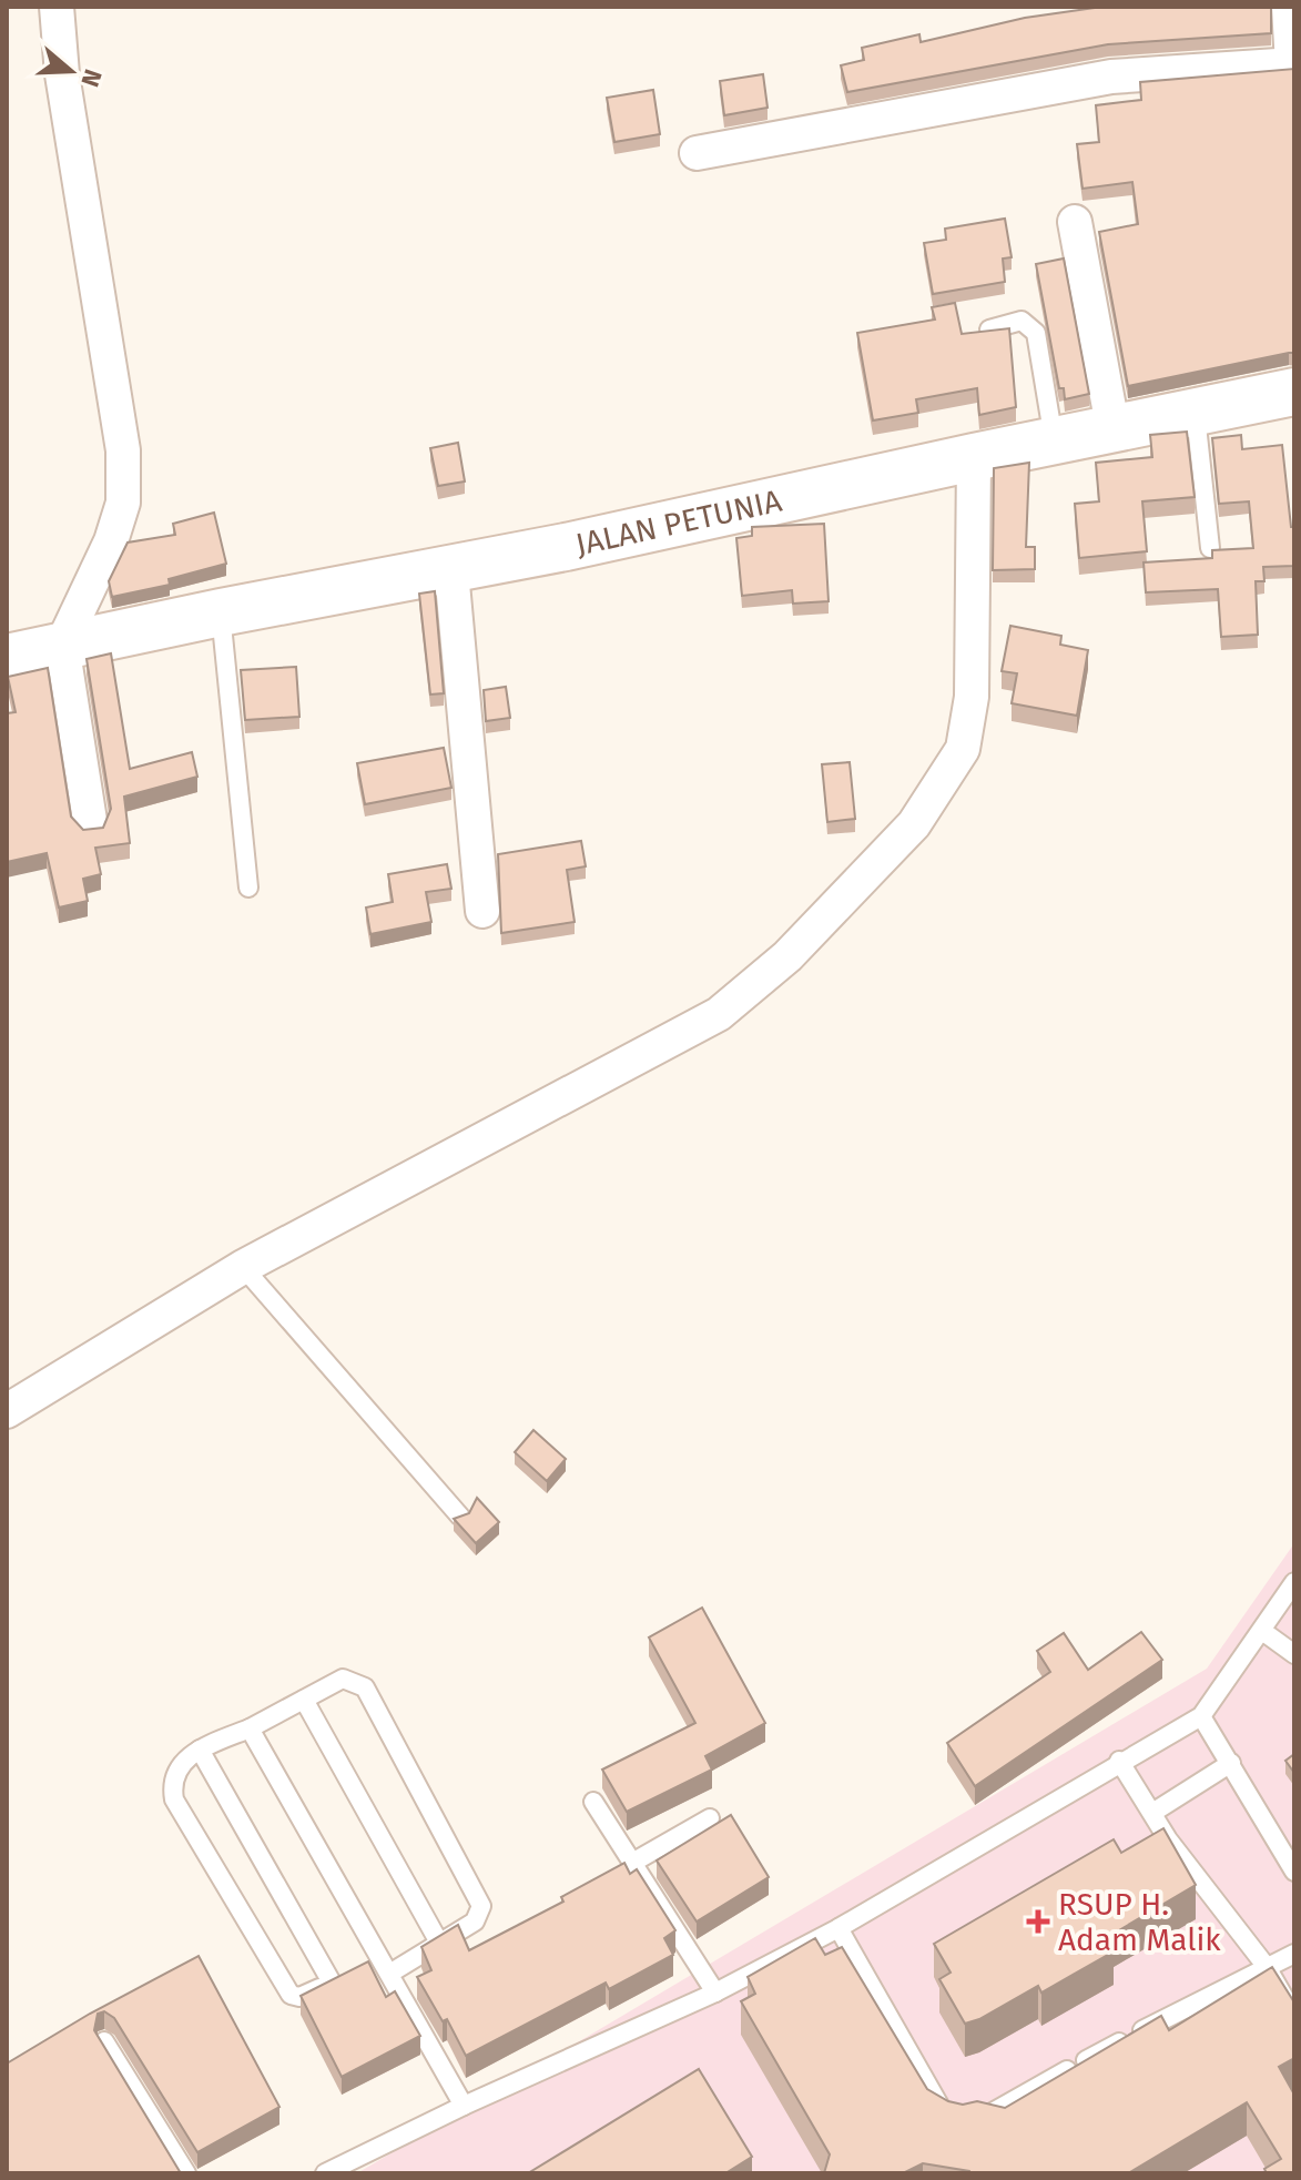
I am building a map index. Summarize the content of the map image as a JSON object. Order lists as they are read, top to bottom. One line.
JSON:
{"streets":{"street":["JALAN PETUNIA"]},"places":{"health":["RSUP H. Adam Malik"]},"north":"right"}
